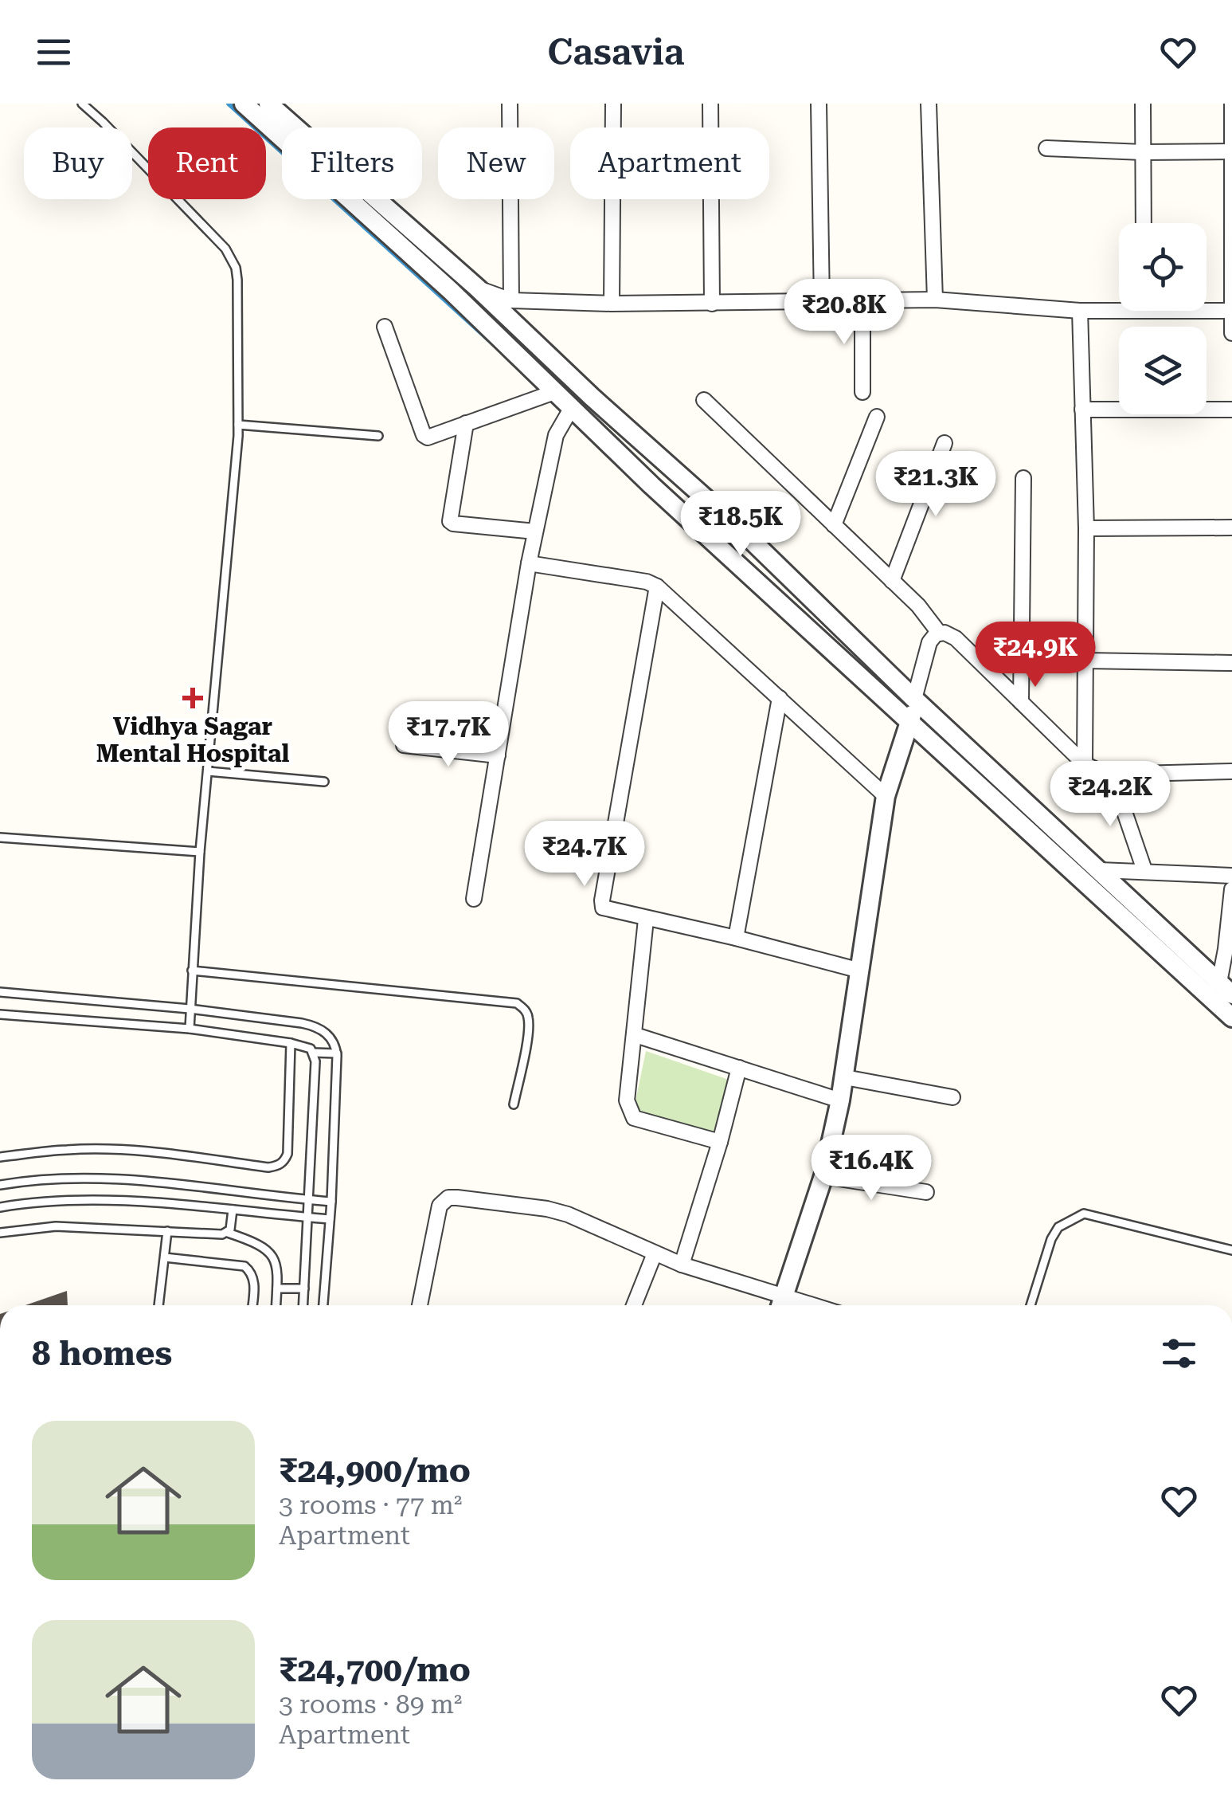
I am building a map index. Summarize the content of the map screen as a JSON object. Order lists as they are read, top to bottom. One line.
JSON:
{"places":{"health":["Vidhya Sagar Mental Hospital"]},"page":{"header":"Casavia","chip":["Buy","Rent","Filters","New","Apartment"],"price":["₹20.8K","₹21.3K","₹18.5K","₹24.9K","₹17.7K","₹24.2K","₹24.7K","₹16.4K"],"heading":"8 homes","list":[{"name":"₹24,900/mo","note":"3 rooms · 77 m² · Apartment"},{"name":"₹24,700/mo","note":"3 rooms · 89 m² · Apartment"}]}}
